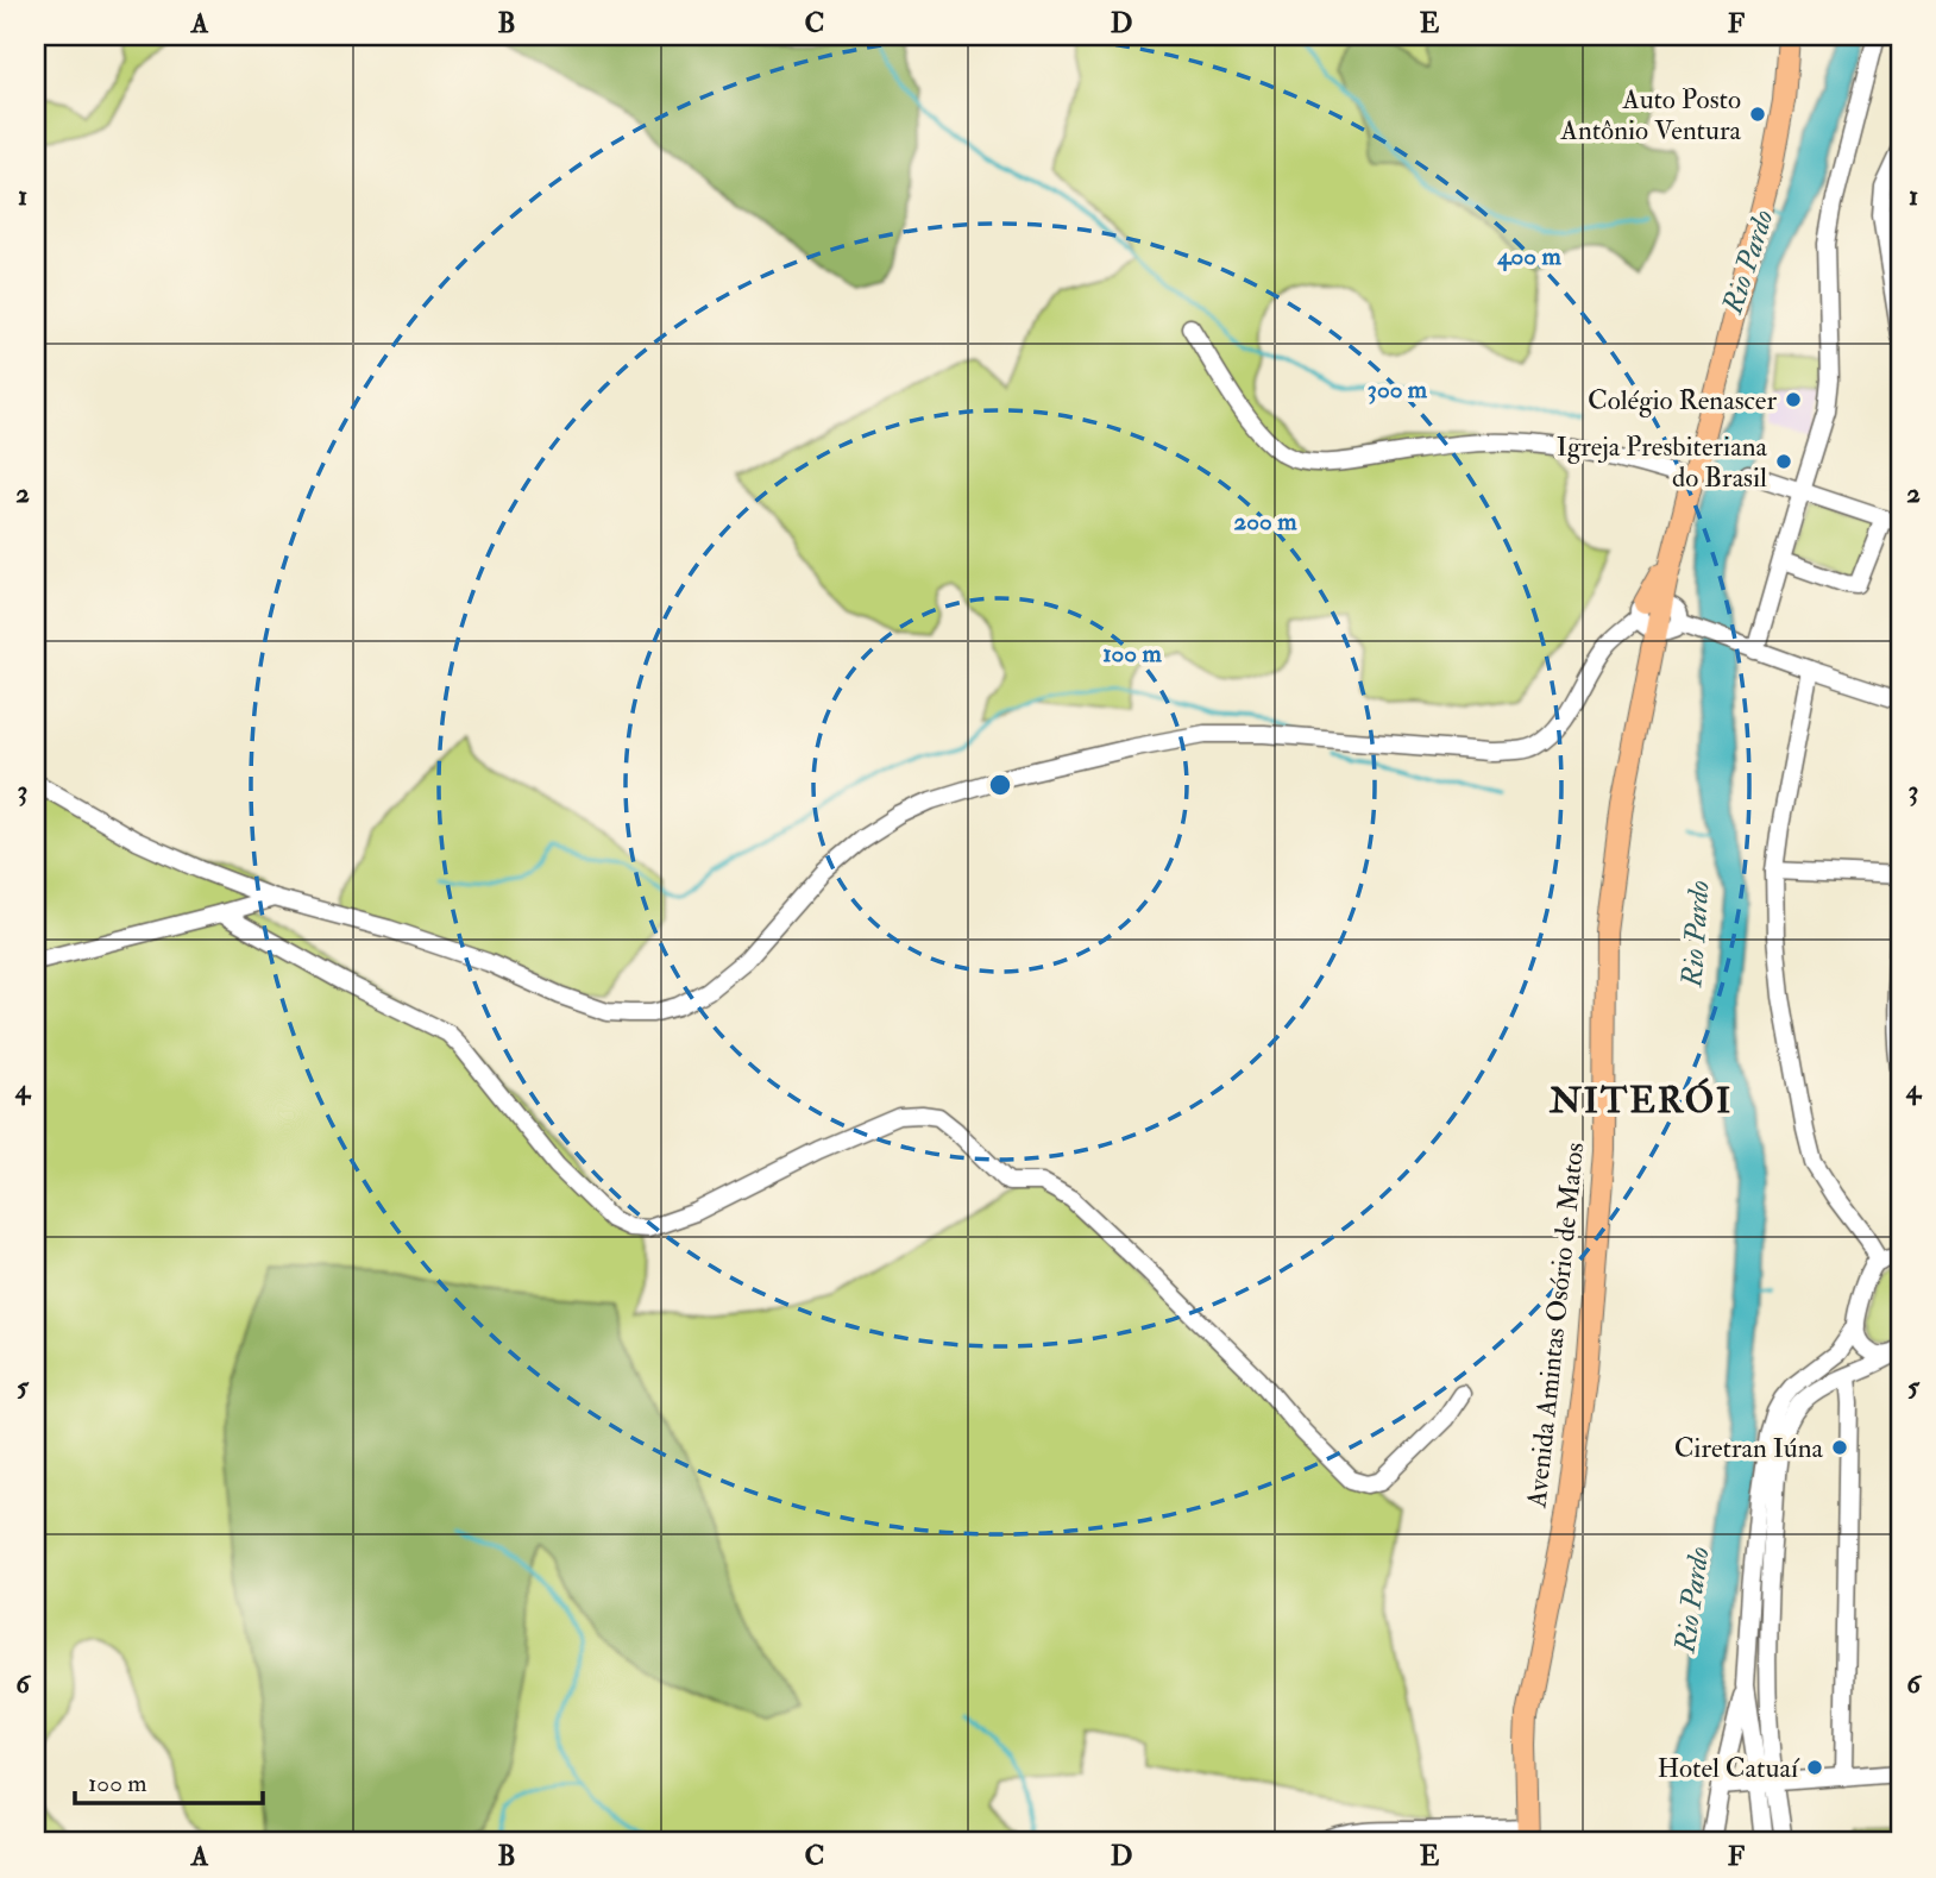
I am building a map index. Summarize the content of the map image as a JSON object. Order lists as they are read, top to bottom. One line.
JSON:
{"streets":{"main road":["Avenida Amintas Osório de Matos"]},"districts":["NITERÓI"],"water":["Rio Pardo"],"places":["Auto Posto Antônio Ventura","Colégio Renascer","Igreja Presbiteriana do Brasil","Ciretran Iúna","Hotel Catuaí"],"scale_bar":"100 m","grid":{"columns":["A","B","C","D","E","F"],"rows":["1","2","3","4","5","6"]},"rings":["400 m","300 m","200 m","100 m"]}
